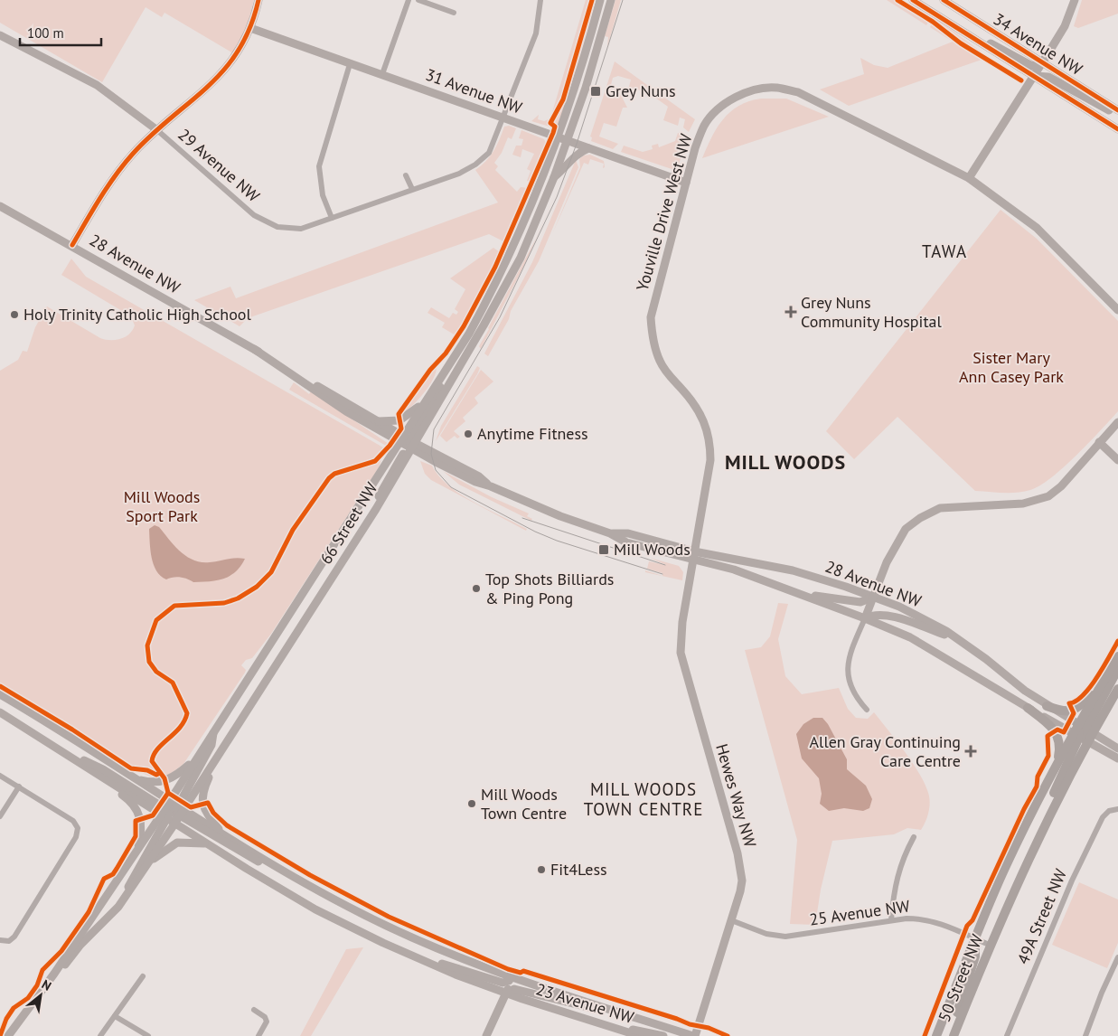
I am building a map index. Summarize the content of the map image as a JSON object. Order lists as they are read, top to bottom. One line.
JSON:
{"streets":{"main road":["34 Avenue NW","31 Avenue NW","29 Avenue NW","Youville Drive West NW","28 Avenue NW","66 Street NW","Hewes Way NW","50 Street NW","23 Avenue NW"],"street":["25 Avenue NW","49A Street NW"]},"crossings":[["31 Avenue NW","29 Avenue NW"],["31 Avenue NW","Youville Drive West NW"],["31 Avenue NW","66 Street NW"],["Youville Drive West NW","28 Avenue NW"],["Youville Drive West NW","Hewes Way NW"],["28 Avenue NW","66 Street NW"],["28 Avenue NW","Hewes Way NW"],["28 Avenue NW","50 Street NW"],["66 Street NW","23 Avenue NW"],["Hewes Way NW","25 Avenue NW"],["Hewes Way NW","23 Avenue NW"],["25 Avenue NW","50 Street NW"]],"districts":["TAWA","MILL WOODS","MILL WOODS TOWN CENTRE"],"parks":["Sister Mary Ann Casey Park","Mill Woods Sport Park"],"places":{"transit":["Grey Nuns","Mill Woods"],"health":["Grey Nuns Community Hospital","Allen Gray Continuing Care Centre"],"other":["Holy Trinity Catholic High School","Anytime Fitness","Top Shots Billiards & Ping Pong","Mill Woods Town Centre","Fit4Less"]},"scale_bar":"100 m","north":"top right"}
